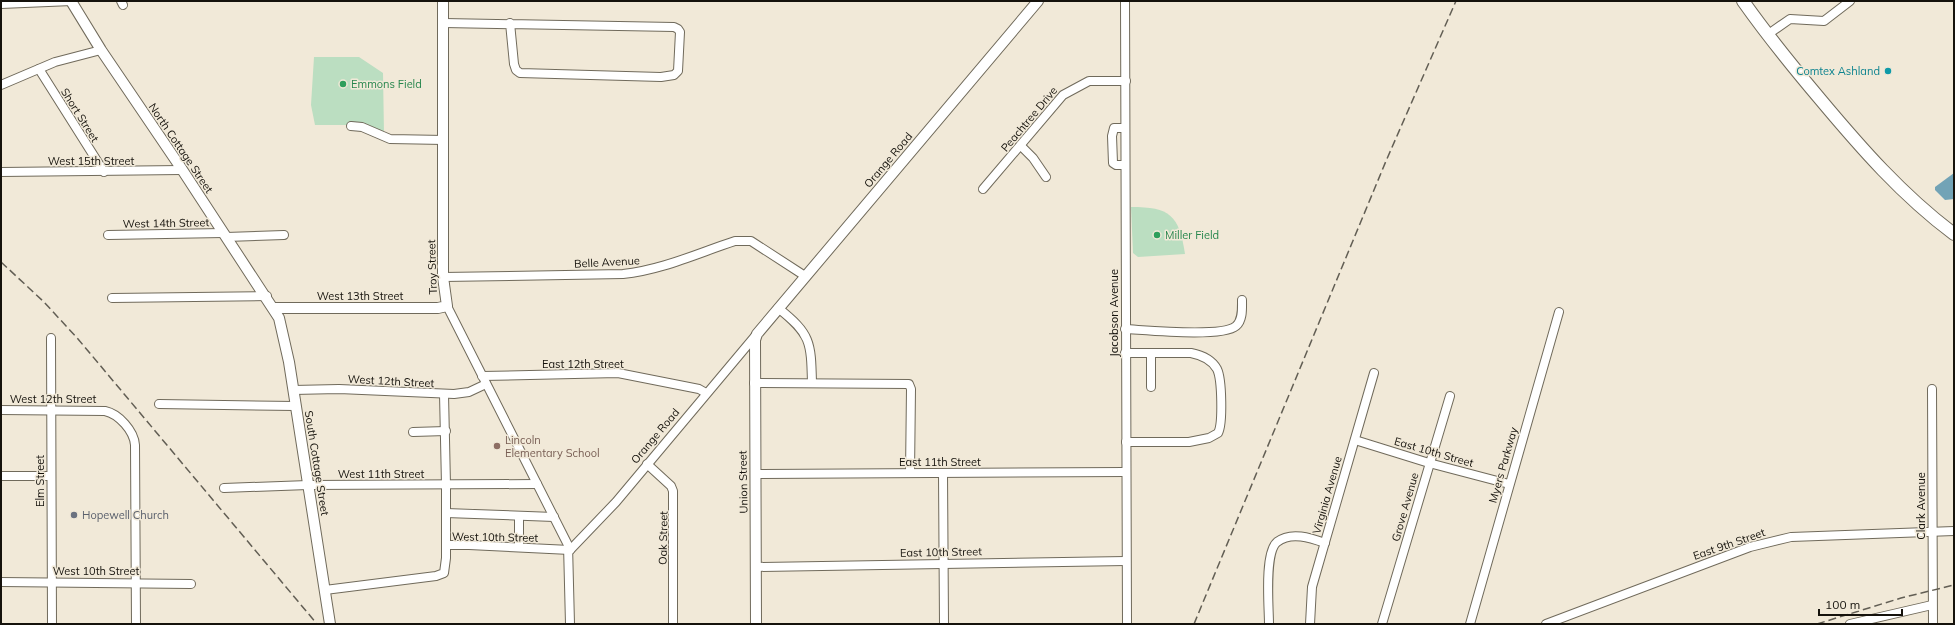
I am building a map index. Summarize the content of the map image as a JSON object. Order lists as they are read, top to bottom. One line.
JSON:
{"streets":{"main road":["North Cottage Street","Orange Road","Troy Street","West 13th Street","South Cottage Street","Union Street"],"street":["Short Street","Peachtree Drive","West 15th Street","West 14th Street","Belle Avenue","Jacobson Avenue","East 12th Street","West 12th Street","East 10th Street","East 11th Street","Myers Parkway","West 11th Street","Elm Street","Virginia Avenue","Clark Avenue","Grove Avenue","West 10th Street","Oak Street","East 9th Street"]},"crossings":[["Short Street","West 15th Street"],["Peachtree Drive","Jacobson Avenue"],["North Cottage Street","West 15th Street"],["North Cottage Street","West 14th Street"],["North Cottage Street","West 13th Street"],["North Cottage Street","South Cottage Street"],["Orange Road","Belle Avenue"],["Orange Road","Troy Street"],["Orange Road","East 12th Street"],["Orange Road","Union Street"],["Orange Road","West 10th Street"],["Orange Road","Oak Street"],["Belle Avenue","Troy Street"],["Troy Street","West 13th Street"],["Troy Street","East 12th Street"],["Troy Street","West 12th Street"],["Troy Street","West 11th Street"],["Troy Street","West 10th Street"],["West 13th Street","South Cottage Street"],["Jacobson Avenue","East 10th Street"],["Jacobson Avenue","East 11th Street"],["East 12th Street","West 12th Street"],["West 12th Street","South Cottage Street"],["West 12th Street","Elm Street"],["West 12th Street","West 10th Street"],["East 10th Street","Myers Parkway"],["East 10th Street","Union Street"],["East 10th Street","Virginia Avenue"],["East 10th Street","Grove Avenue"],["East 11th Street","Union Street"],["South Cottage Street","West 11th Street"],["South Cottage Street","West 10th Street"],["Elm Street","West 10th Street"],["Clark Avenue","East 9th Street"]],"places":["Comtex Ashland","Emmons Field","Miller Field","Lincoln Elementary School","Hopewell Church"],"scale_bar":"100 m"}
